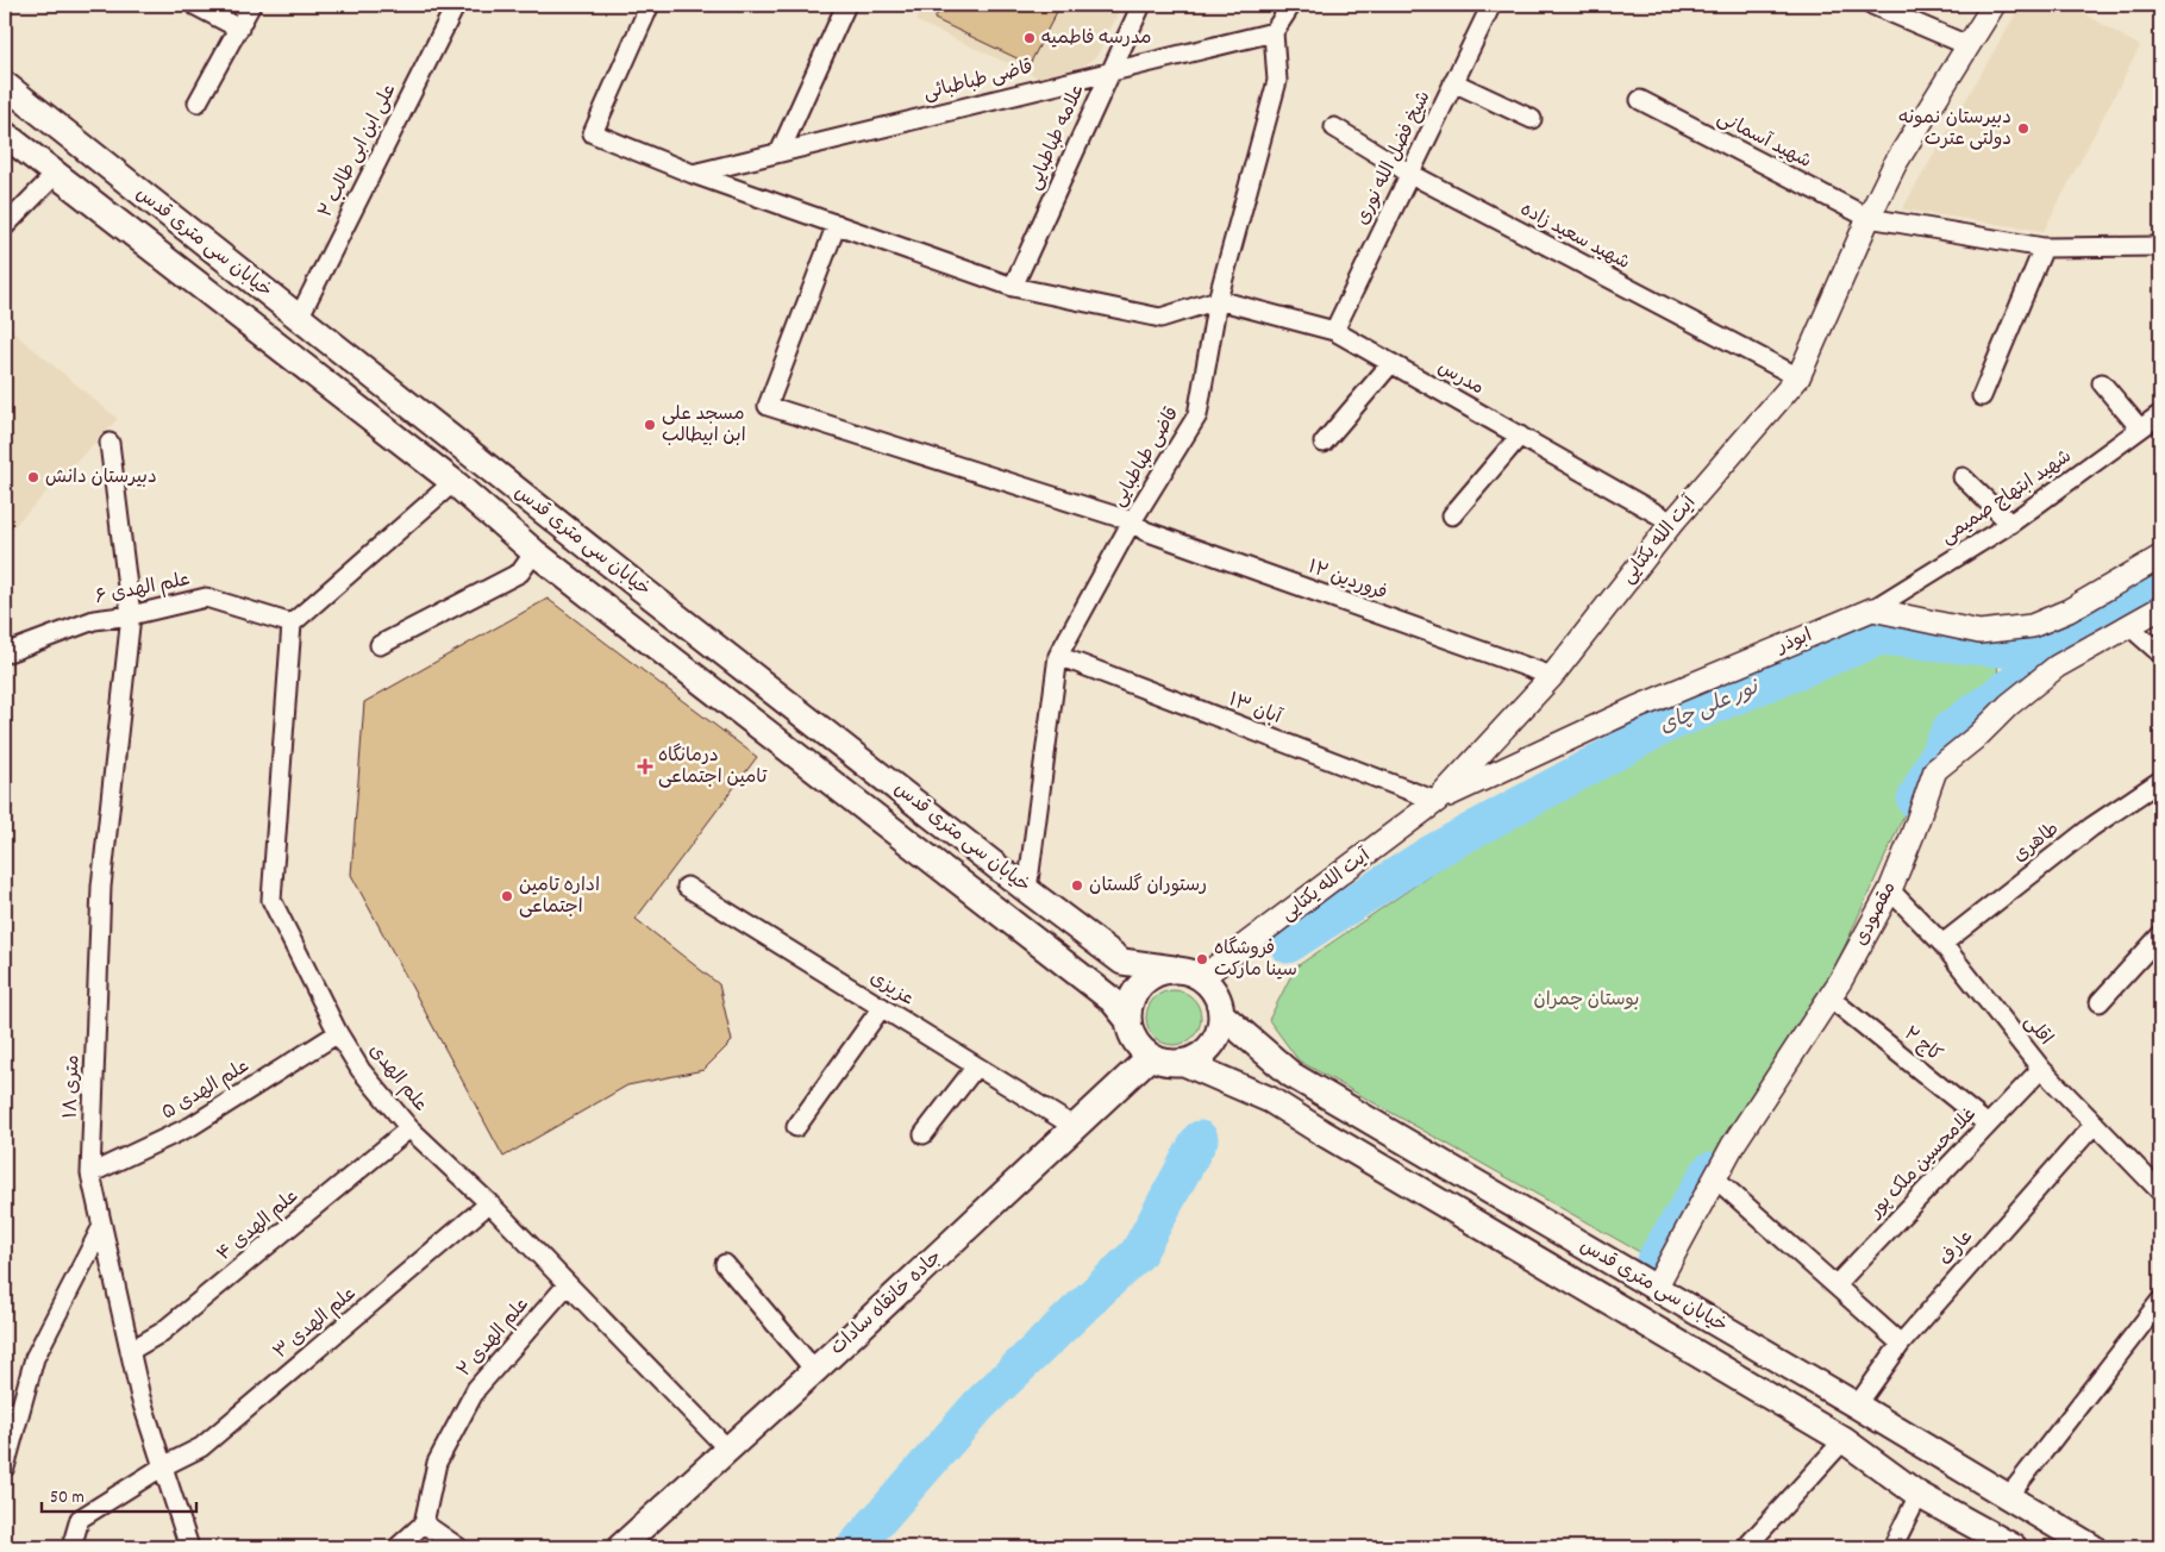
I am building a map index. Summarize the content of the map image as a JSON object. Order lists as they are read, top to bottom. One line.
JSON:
{"streets":{"main road":["خیابان سی متری قدس","جاده خانقاه سادات"],"street":["قاضی طباطبائی","علامه طباطبایی","شهید آسمانی","علی ابن ابی طالب ۲","شیخ فضل الله نوری","شهید سعید زاده","مدرس","قاضی طباطبایی","شهید ابتهاج صمیمی","آیت الله یکتایی","۱۲ فروردین","علم الهدی ۶","ابوذر","۱۳ آبان","طاهری","مقصودی","عزیزی","اقلی","کاج ۲","علم الهدی","۱۸ متری","علم الهدی ۵","غلامحسین ملک پور","علم الهدی ۴","عارف","علم الهدی ۳","علم الهدی ۲"]},"crossings":[["قاضی طباطبائی","علامه طباطبایی"],["قاضی طباطبائی","قاضی طباطبایی"],["شهید آسمانی","آیت الله یکتایی"],["علی ابن ابی طالب ۲","خیابان سی متری قدس"],["شیخ فضل الله نوری","شهید سعید زاده"],["شیخ فضل الله نوری","مدرس"],["شهید سعید زاده","آیت الله یکتایی"],["خیابان سی متری قدس","قاضی طباطبایی"],["خیابان سی متری قدس","آیت الله یکتایی"],["خیابان سی متری قدس","مقصودی"],["خیابان سی متری قدس","عارف"],["خیابان سی متری قدس","جاده خانقاه سادات"],["مدرس","قاضی طباطبایی"],["مدرس","آیت الله یکتایی"],["قاضی طباطبایی","۱۲ فروردین"],["قاضی طباطبایی","۱۳ آبان"],["شهید ابتهاج صمیمی","ابوذر"],["آیت الله یکتایی","۱۲ فروردین"],["آیت الله یکتایی","ابوذر"],["آیت الله یکتایی","۱۳ آبان"],["آیت الله یکتایی","جاده خانقاه سادات"],["علم الهدی ۶","علم الهدی"],["علم الهدی ۶","۱۸ متری"],["ابوذر","۱۳ آبان"],["طاهری","اقلی"],["مقصودی","اقلی"],["مقصودی","کاج ۲"],["عزیزی","جاده خانقاه سادات"],["اقلی","غلامحسین ملک پور"],["اقلی","عارف"],["کاج ۲","غلامحسین ملک پور"],["علم الهدی","علم الهدی ۵"],["علم الهدی","علم الهدی ۴"],["علم الهدی","جاده خانقاه سادات"],["علم الهدی","علم الهدی ۳"],["علم الهدی","علم الهدی ۲"],["۱۸ متری","علم الهدی ۵"],["۱۸ متری","علم الهدی ۴"],["۱۸ متری","علم الهدی ۳"]],"water":["نور علی چای"],"parks":["بوستان چمران"],"places":{"other":["مدرسه فاطمیه","دبیرستان نمونه دولتی عترت","مسجد علی ابن ابیطالب","دبیرستان دانش","رستوران گلستان","اداره تامین اجتماعی","فروشگاه سینا مارکت"],"health":["درمانگاه تامین اجتماعی"]},"scale_bar":"50 m"}
